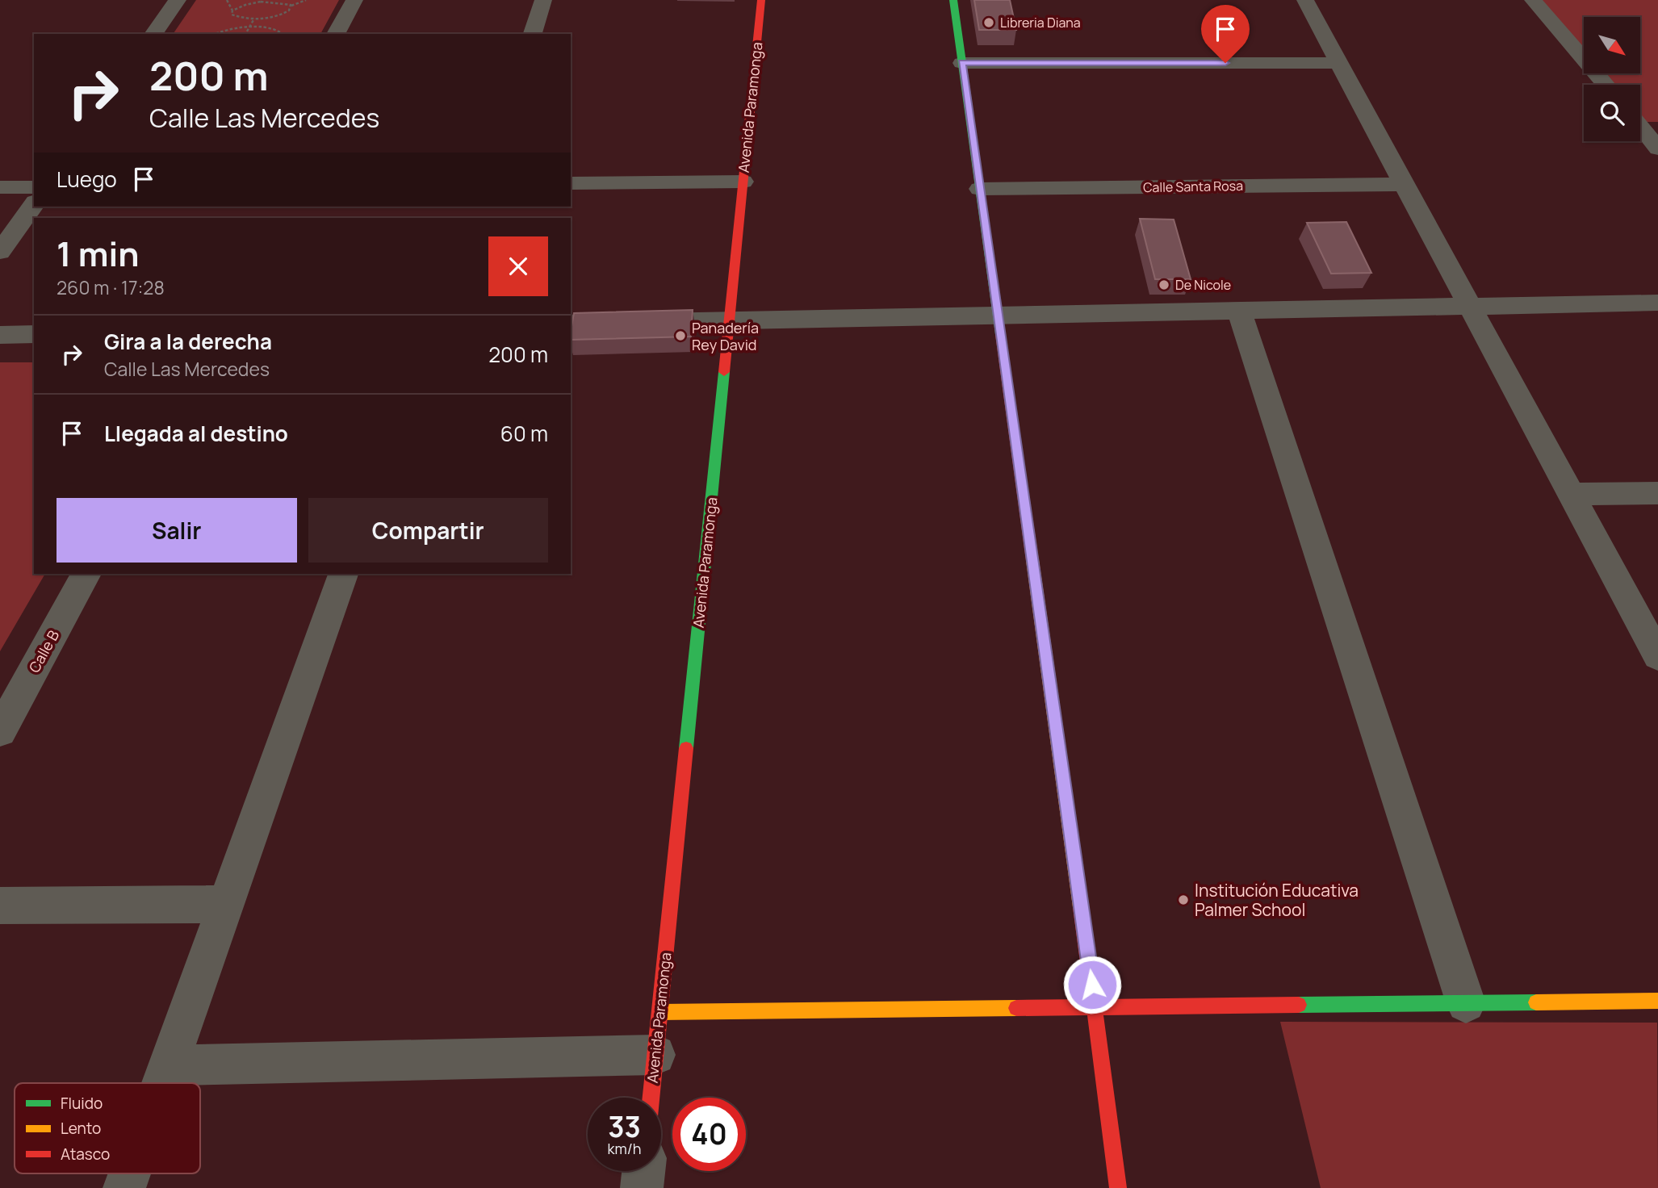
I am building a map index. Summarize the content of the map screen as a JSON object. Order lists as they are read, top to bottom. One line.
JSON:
{"streets":{"street":["Avenida Paramonga","Calle Santa Rosa","Calle B"]},"places":["Libreria Diana","De Nicole","Panadería Rey David","Institución Educativa Palmer School"],"legend":["Fluido","Lento","Atasco"],"north":"bottom right","page":{"turn":["200 m","Calle Las Mercedes"],"then":"Luego","heading":["1 min","260 m · 17:28"],"list":[{"name":"Gira a la derecha","note":"Calle Las Mercedes","value":"200 m"},{"name":"Llegada al destino","value":"60 m"}],"buttons":["Salir","Compartir"],"speed":"33 km/h","limit":"40"}}
